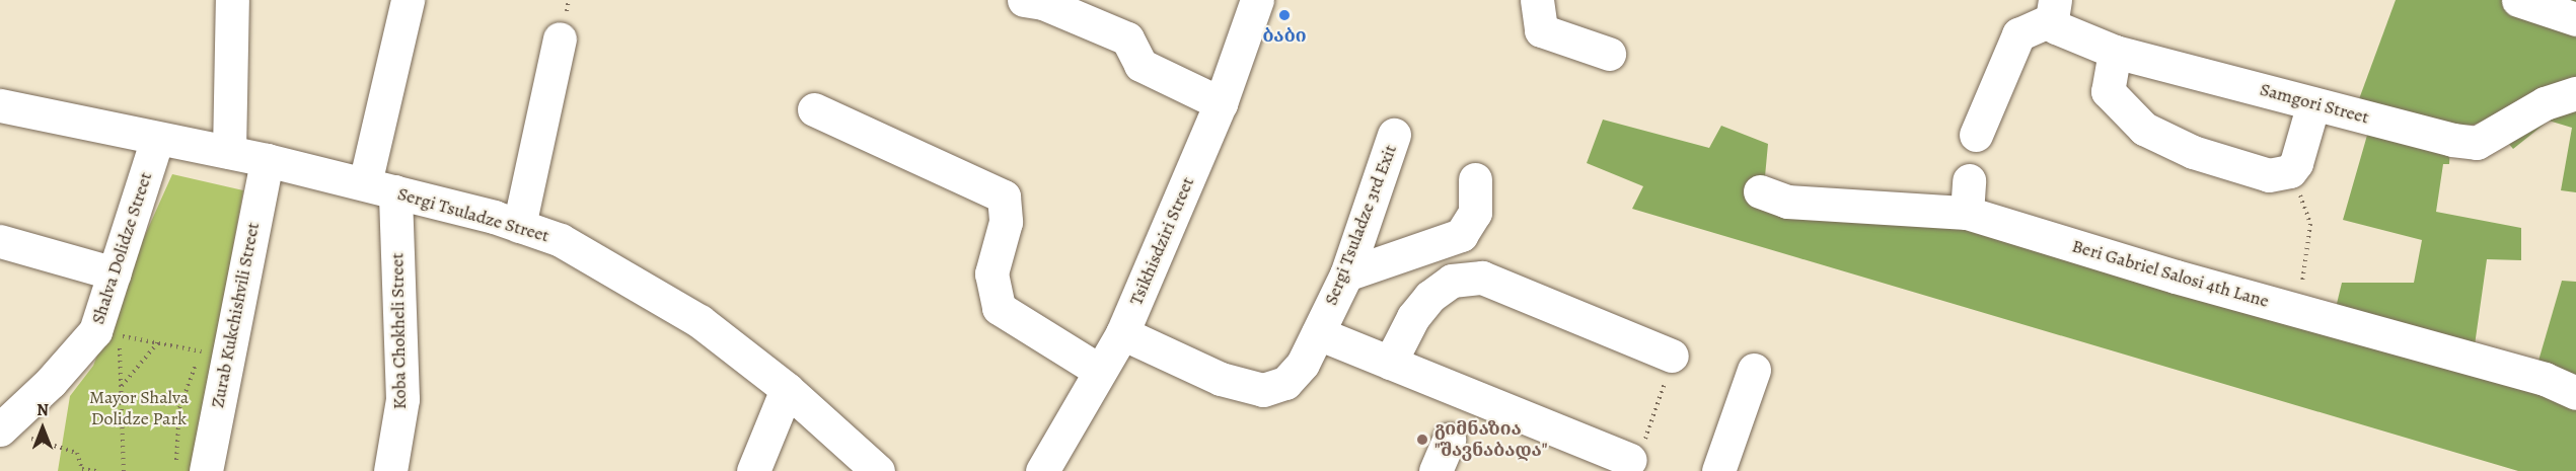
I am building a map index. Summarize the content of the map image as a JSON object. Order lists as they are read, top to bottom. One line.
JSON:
{"streets":{"street":["Samgori Street","Sergi Tsuladze Street","Sergi Tsuladze 3rd Exit","Tsikhisdziri Street","Shalva Dolidze Street","Beri Gabriel Salosi 4th Lane","Zurab Kukchishvili Street","Koba Chokheli Street"]},"crossings":[["Sergi Tsuladze Street","Shalva Dolidze Street"],["Sergi Tsuladze Street","Zurab Kukchishvili Street"],["Sergi Tsuladze Street","Koba Chokheli Street"],["Sergi Tsuladze 3rd Exit","Tsikhisdziri Street"]],"parks":["Mayor Shalva Dolidze Park"],"places":["ბაბი","გიმნაზია \"შავნაბადა\""],"north":"top"}
